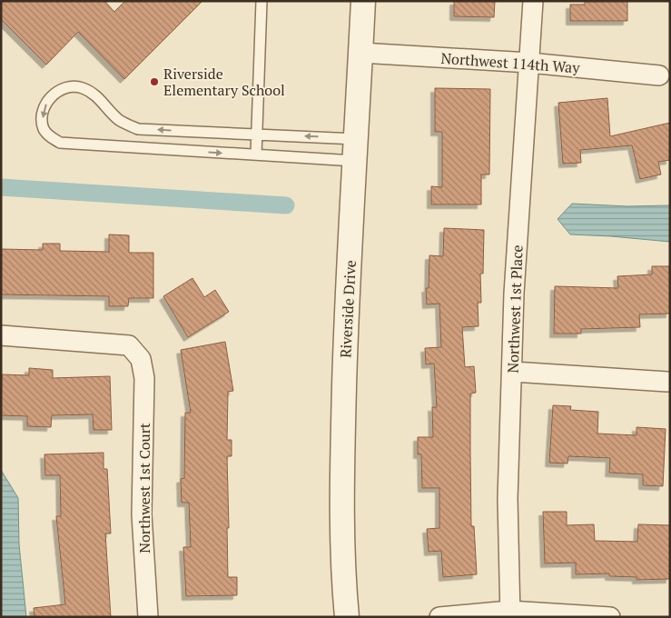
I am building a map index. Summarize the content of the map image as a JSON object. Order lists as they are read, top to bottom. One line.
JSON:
{"streets":{"street":["Northwest 114th Way","Riverside Drive","Northwest 1st Place","Northwest 1st Court"]},"crossings":[["Northwest 114th Way","Riverside Drive"],["Northwest 114th Way","Northwest 1st Place"]],"places":["Riverside Elementary School"]}
